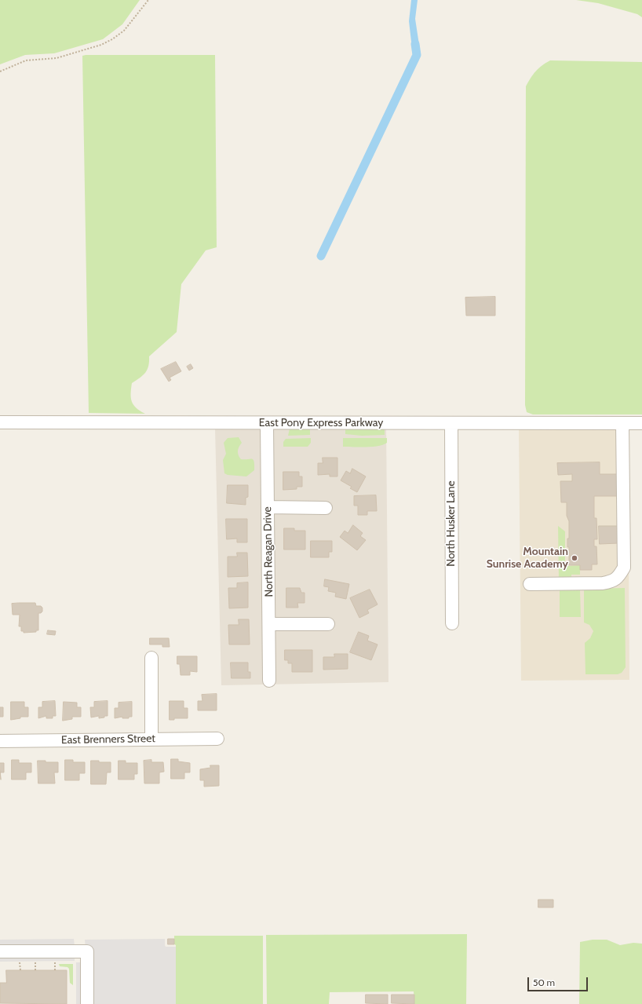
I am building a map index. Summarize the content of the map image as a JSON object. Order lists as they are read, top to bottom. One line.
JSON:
{"streets":{"street":["East Pony Express Parkway","North Husker Lane","North Reagan Drive","East Brenners Street"]},"crossings":[["East Pony Express Parkway","North Husker Lane"],["East Pony Express Parkway","North Reagan Drive"]],"places":["Mountain Sunrise Academy"],"scale_bar":"50 m"}
